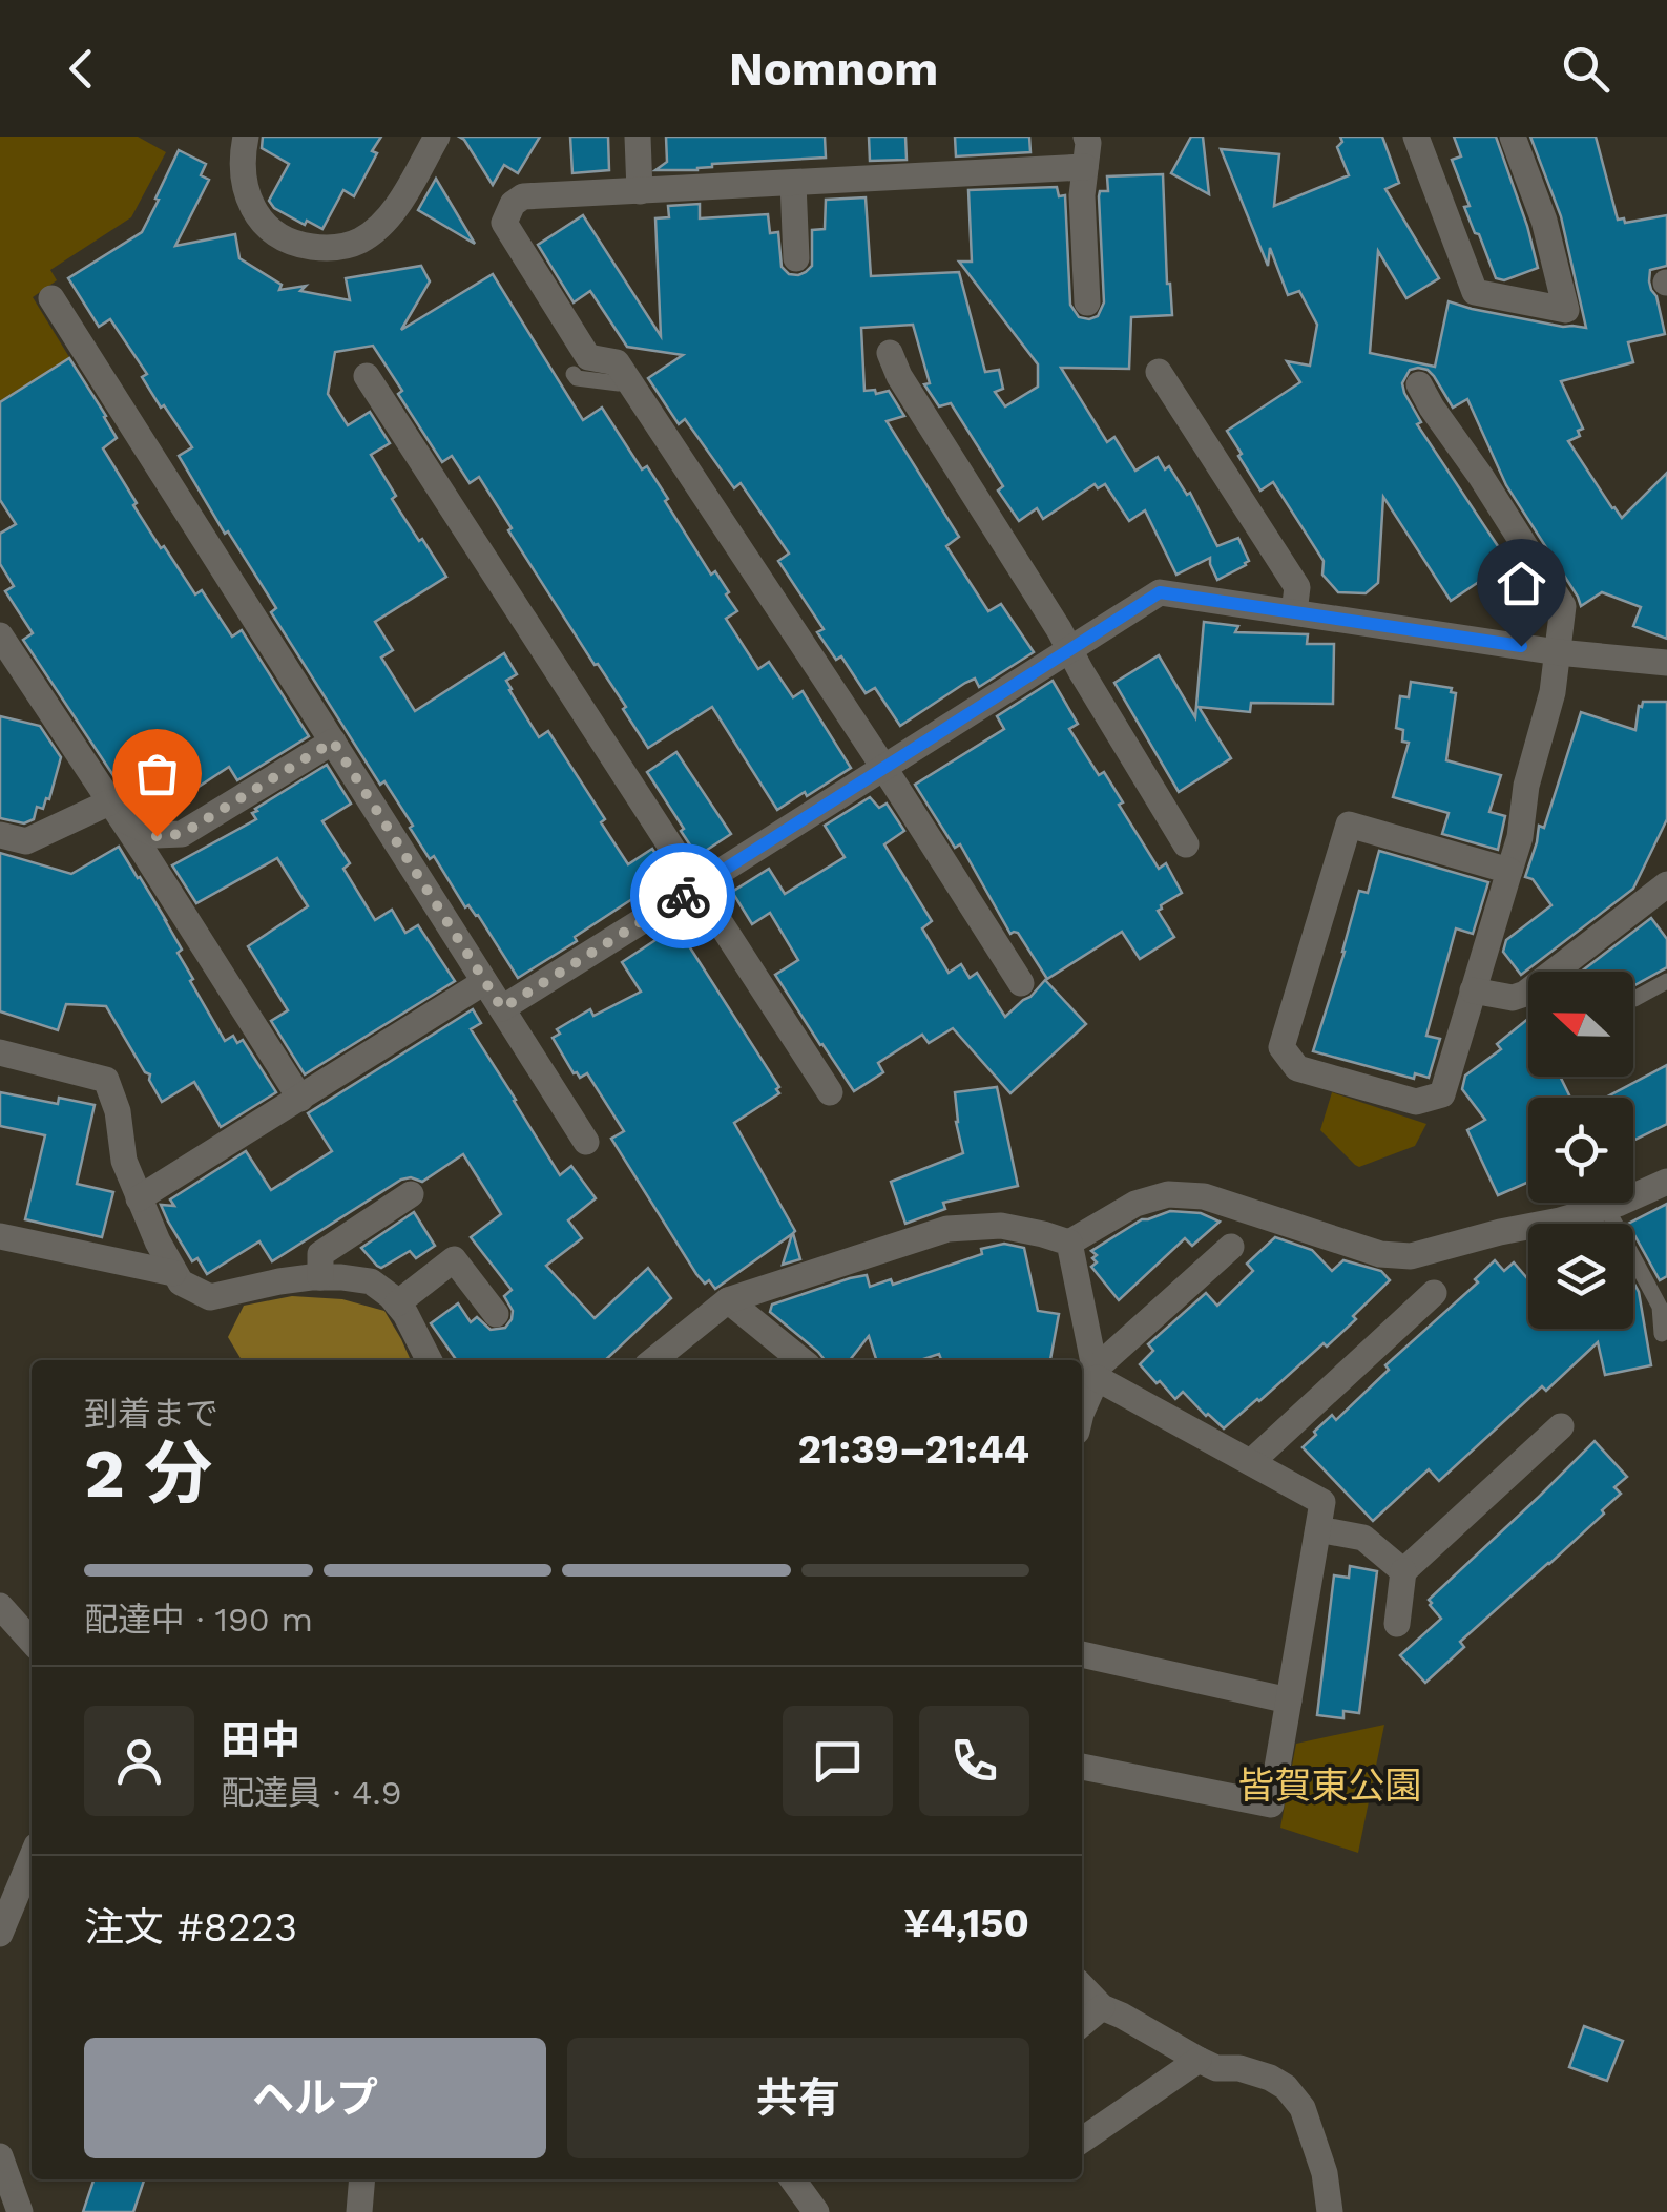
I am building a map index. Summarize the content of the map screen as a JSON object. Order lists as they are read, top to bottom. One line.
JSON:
{"parks":["皆賀東公園"],"north":"left","page":{"header":"Nomnom","heading":["2 分","到着まで","21:39–21:44"],"panel":["田中","配達員 · 4.9","注文 #8223","¥4,150"],"bar":"配達中 · 190 m","buttons":["ヘルプ","共有"]}}
